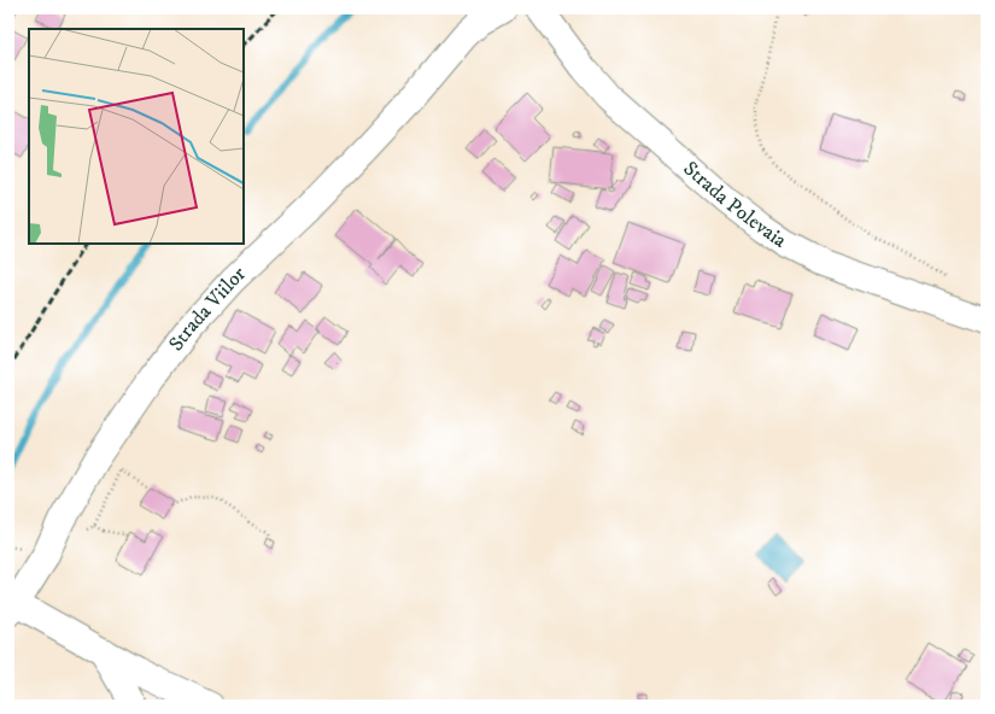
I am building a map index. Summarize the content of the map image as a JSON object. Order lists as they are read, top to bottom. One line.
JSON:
{"streets":{"street":["Strada Polevaia","Strada Viilor"]}}
